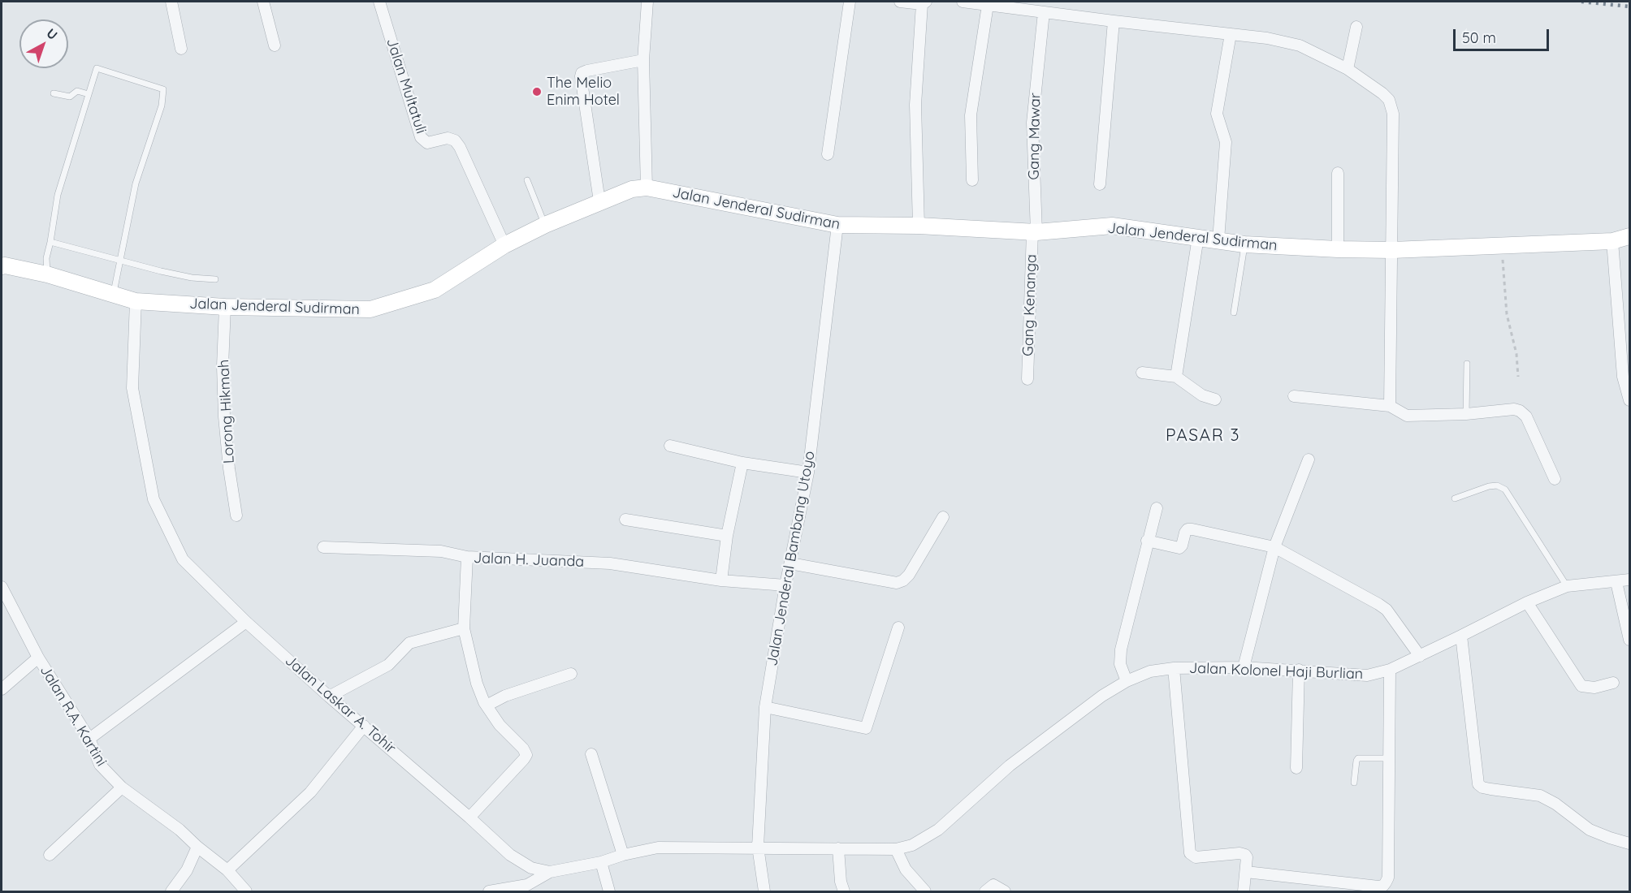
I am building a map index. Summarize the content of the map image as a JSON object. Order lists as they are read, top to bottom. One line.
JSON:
{"streets":{"main road":["Jalan Jenderal Sudirman"],"street":["Jalan Multatuli","Gang Mawar","Gang Kenanga","Lorong Hikmah","Jalan Jenderal Bambang Utoyo","Jalan H. Juanda","Jalan Kolonel Haji Burlian","Jalan Laskar A. Tohir","Jalan R.A. Kartini"]},"crossings":[["Jalan Multatuli","Jalan Jenderal Sudirman"],["Gang Mawar","Jalan Jenderal Sudirman"],["Gang Mawar","Gang Kenanga"],["Jalan Jenderal Sudirman","Gang Kenanga"],["Jalan Jenderal Sudirman","Lorong Hikmah"],["Jalan Jenderal Sudirman","Jalan Jenderal Bambang Utoyo"],["Jalan Jenderal Sudirman","Jalan Laskar A. Tohir"],["Jalan Jenderal Bambang Utoyo","Jalan H. Juanda"],["Jalan Jenderal Bambang Utoyo","Jalan Kolonel Haji Burlian"],["Jalan Jenderal Bambang Utoyo","Jalan Laskar A. Tohir"],["Jalan H. Juanda","Jalan Laskar A. Tohir"],["Jalan Kolonel Haji Burlian","Jalan Laskar A. Tohir"]],"districts":["PASAR 3"],"places":["The Melio Enim Hotel"],"scale_bar":"50 m","north":"top right"}
